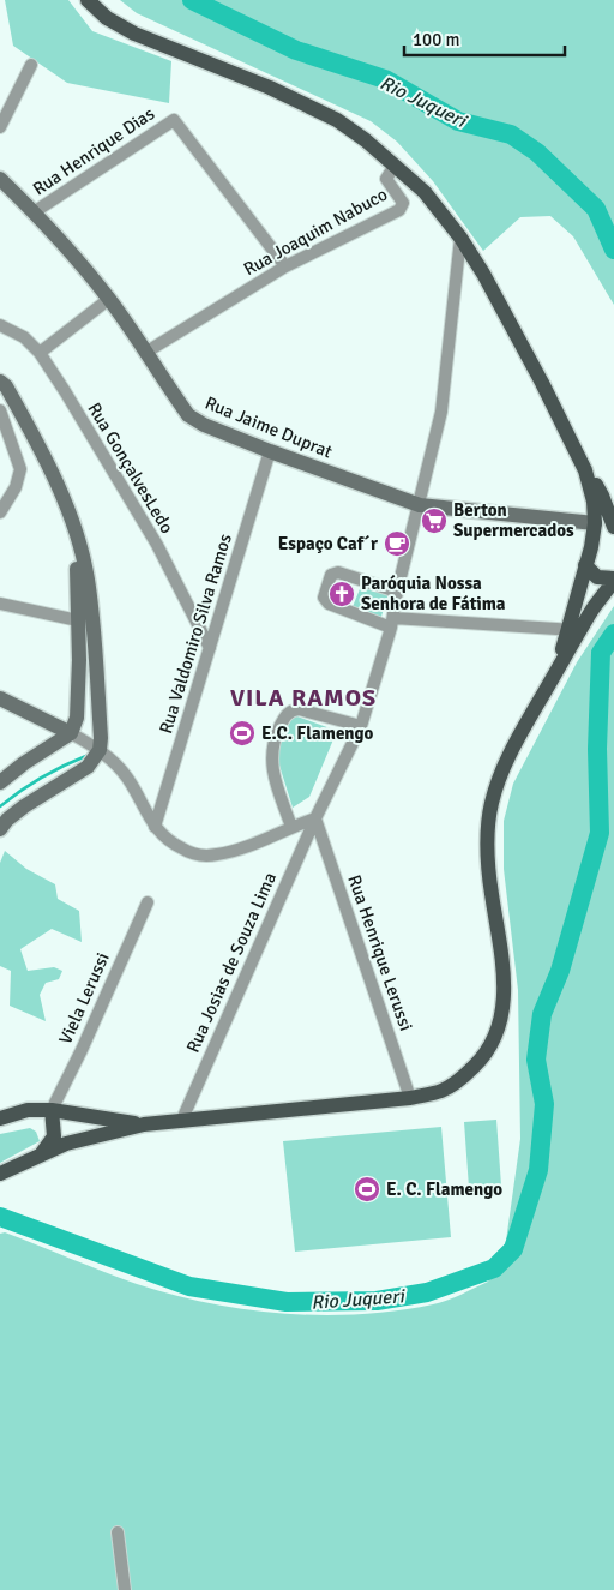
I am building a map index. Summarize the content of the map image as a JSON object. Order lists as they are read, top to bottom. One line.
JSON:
{"streets":{"street":["Rua Henrique Dias","Rua Joaquim Nabuco","Rua Jaime Duprat","Rua GonçalvesLedo","Rua Valdomiro Silva Ramos","Rua Henrique Lerussi","Rua Josias de Souza Lima","Viela Lerussi"]},"crossings":[["Rua Henrique Dias","Rua Joaquim Nabuco"],["Rua Henrique Dias","Rua Jaime Duprat"],["Rua Joaquim Nabuco","Rua Jaime Duprat"],["Rua Jaime Duprat","Rua Valdomiro Silva Ramos"],["Rua Jaime Duprat","Rua Josias de Souza Lima"],["Rua GonçalvesLedo","Rua Valdomiro Silva Ramos"],["Rua Henrique Lerussi","Rua Josias de Souza Lima"]],"districts":["VILA RAMOS"],"water":["Rio Juqueri"],"places":{"supermarket":["Berton Supermercados"],"cafe":["Espaço Caf´r"],"church":["Paróquia Nossa Senhora de Fátima"],"sports":["E.C. Flamengo","E. C. Flamengo"]},"scale_bar":"100 m"}
